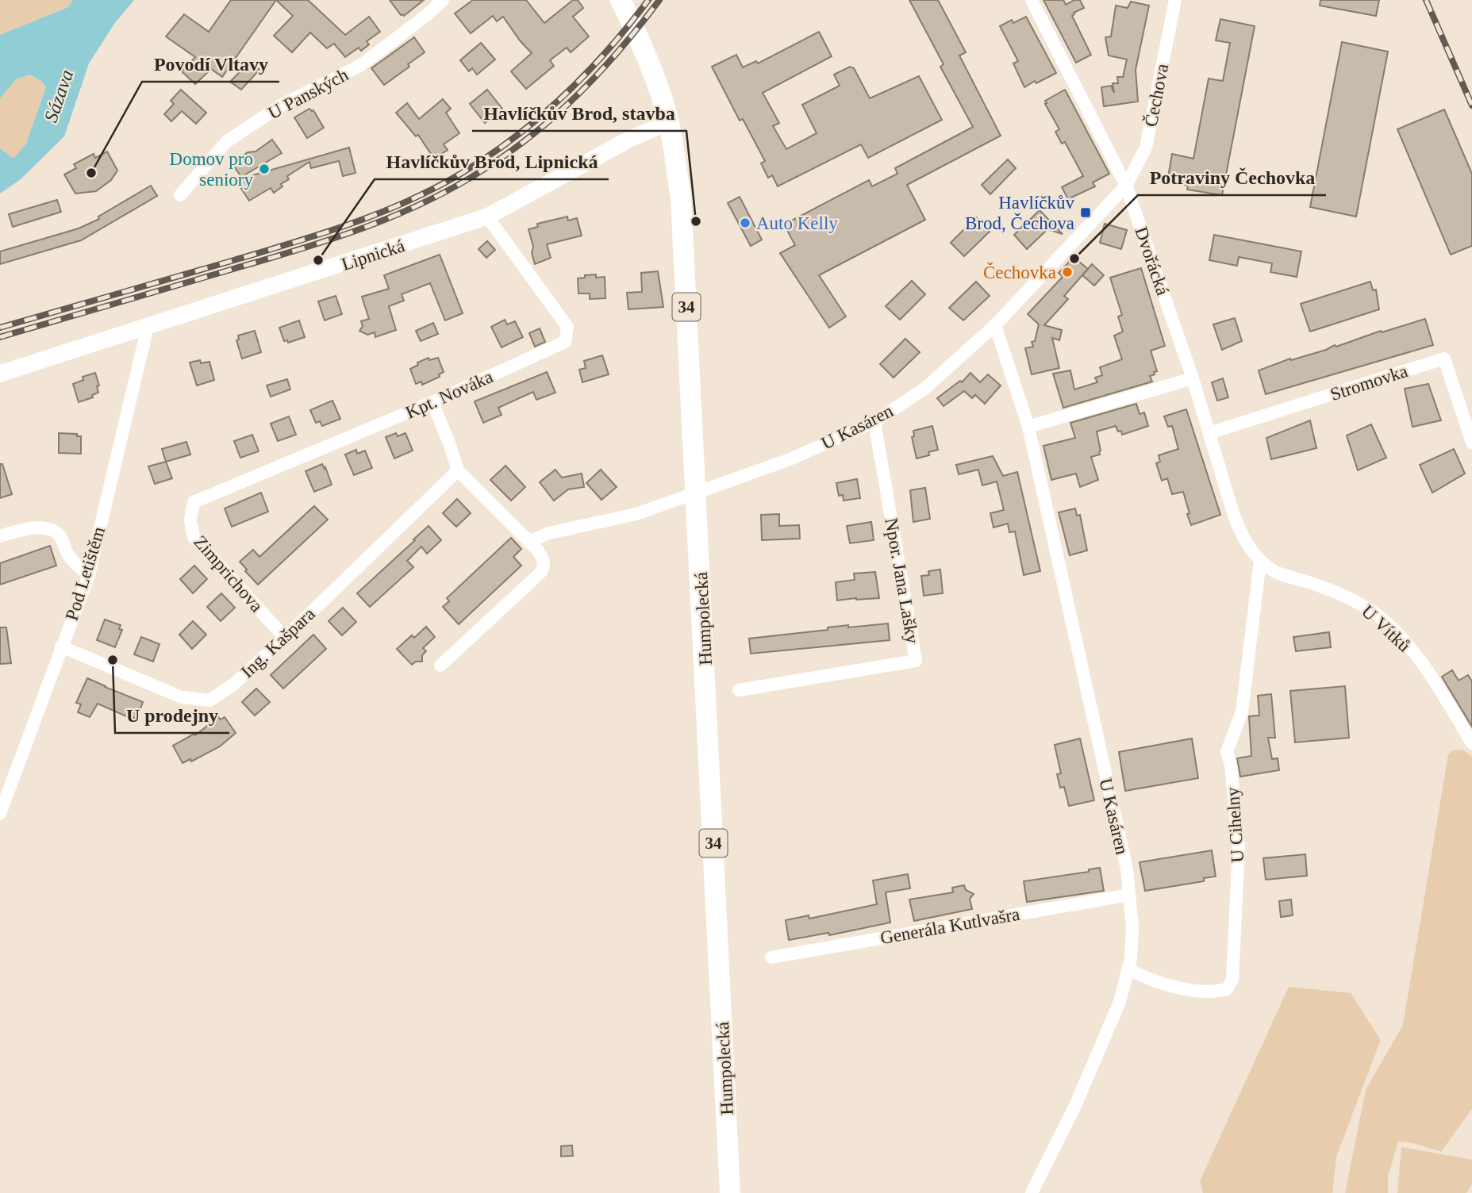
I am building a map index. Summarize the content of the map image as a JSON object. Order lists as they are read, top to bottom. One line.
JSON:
{"streets":{"main road":["34","Humpolecká"],"street":["U Panských","Čechova","Lipnická","Dvořácká","Stromovka","Kpt. Nováka","U Kasáren","Pod Letištěm","Zimprichova","Npor. Jana Lašky","U Vítků","Ing. Kašpara","U Cihelny","Generála Kutlvašra"]},"crossings":[["Čechova","Dvořácká"],["Čechova","U Kasáren"],["Lipnická","Kpt. Nováka"],["Lipnická","Pod Letištěm"],["Lipnická","Humpolecká"],["Dvořácká","Stromovka"],["Dvořácká","U Kasáren"],["Dvořácká","U Vítků"],["Kpt. Nováka","Zimprichova"],["U Kasáren","Npor. Jana Lašky"],["U Kasáren","Humpolecká"],["U Kasáren","U Cihelny"],["U Kasáren","Generála Kutlvašra"],["Pod Letištěm","Ing. Kašpara"],["Zimprichova","Ing. Kašpara"],["U Vítků","U Cihelny"]],"water":["Sázava"],"places":{"other":["Domov pro seniory","Povodí Vltavy","Havlíčkův Brod, stavba","Auto Kelly","Potraviny Čechovka","Havlíčkův Brod, Lipnická","Čechovka","U prodejny"],"transit":["Havlíčkův Brod, Čechova"]}}
